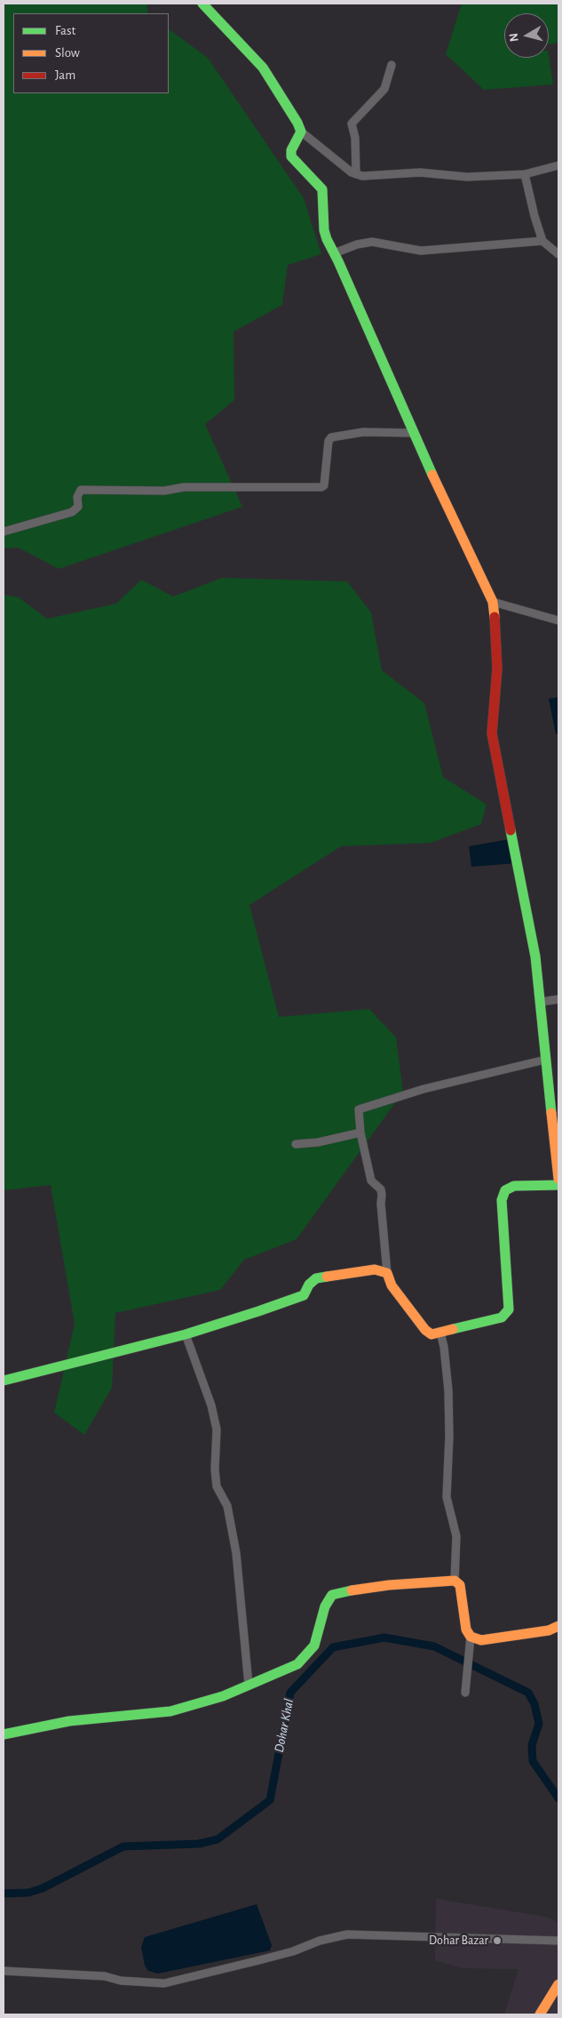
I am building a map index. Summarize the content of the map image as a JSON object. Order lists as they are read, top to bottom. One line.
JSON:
{"water":["Dohar Khal"],"places":["Dohar Bazar"],"legend":["Fast","Slow","Jam"],"north":"left"}
